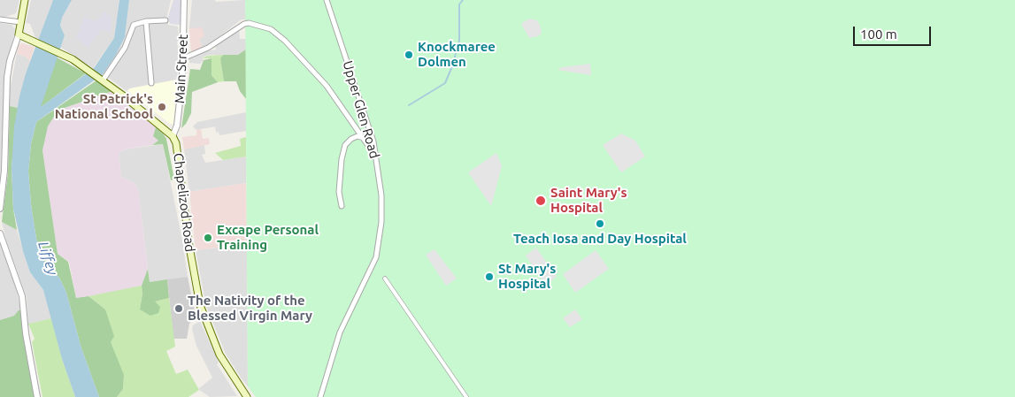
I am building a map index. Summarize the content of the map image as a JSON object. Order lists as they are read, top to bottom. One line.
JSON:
{"streets":{"main road":["Chapelizod Road"],"street":["Main Street","Upper Glen Road"]},"crossings":[["Main Street","Chapelizod Road"]],"water":["Liffey"],"places":["Knockmaree Dolmen","St Patrick's National School","Saint Mary's Hospital","Teach Iosa and Day Hospital","Excape Personal Training","St Mary's Hospital","The Nativity of the Blessed Virgin Mary"],"scale_bar":"100 m"}
